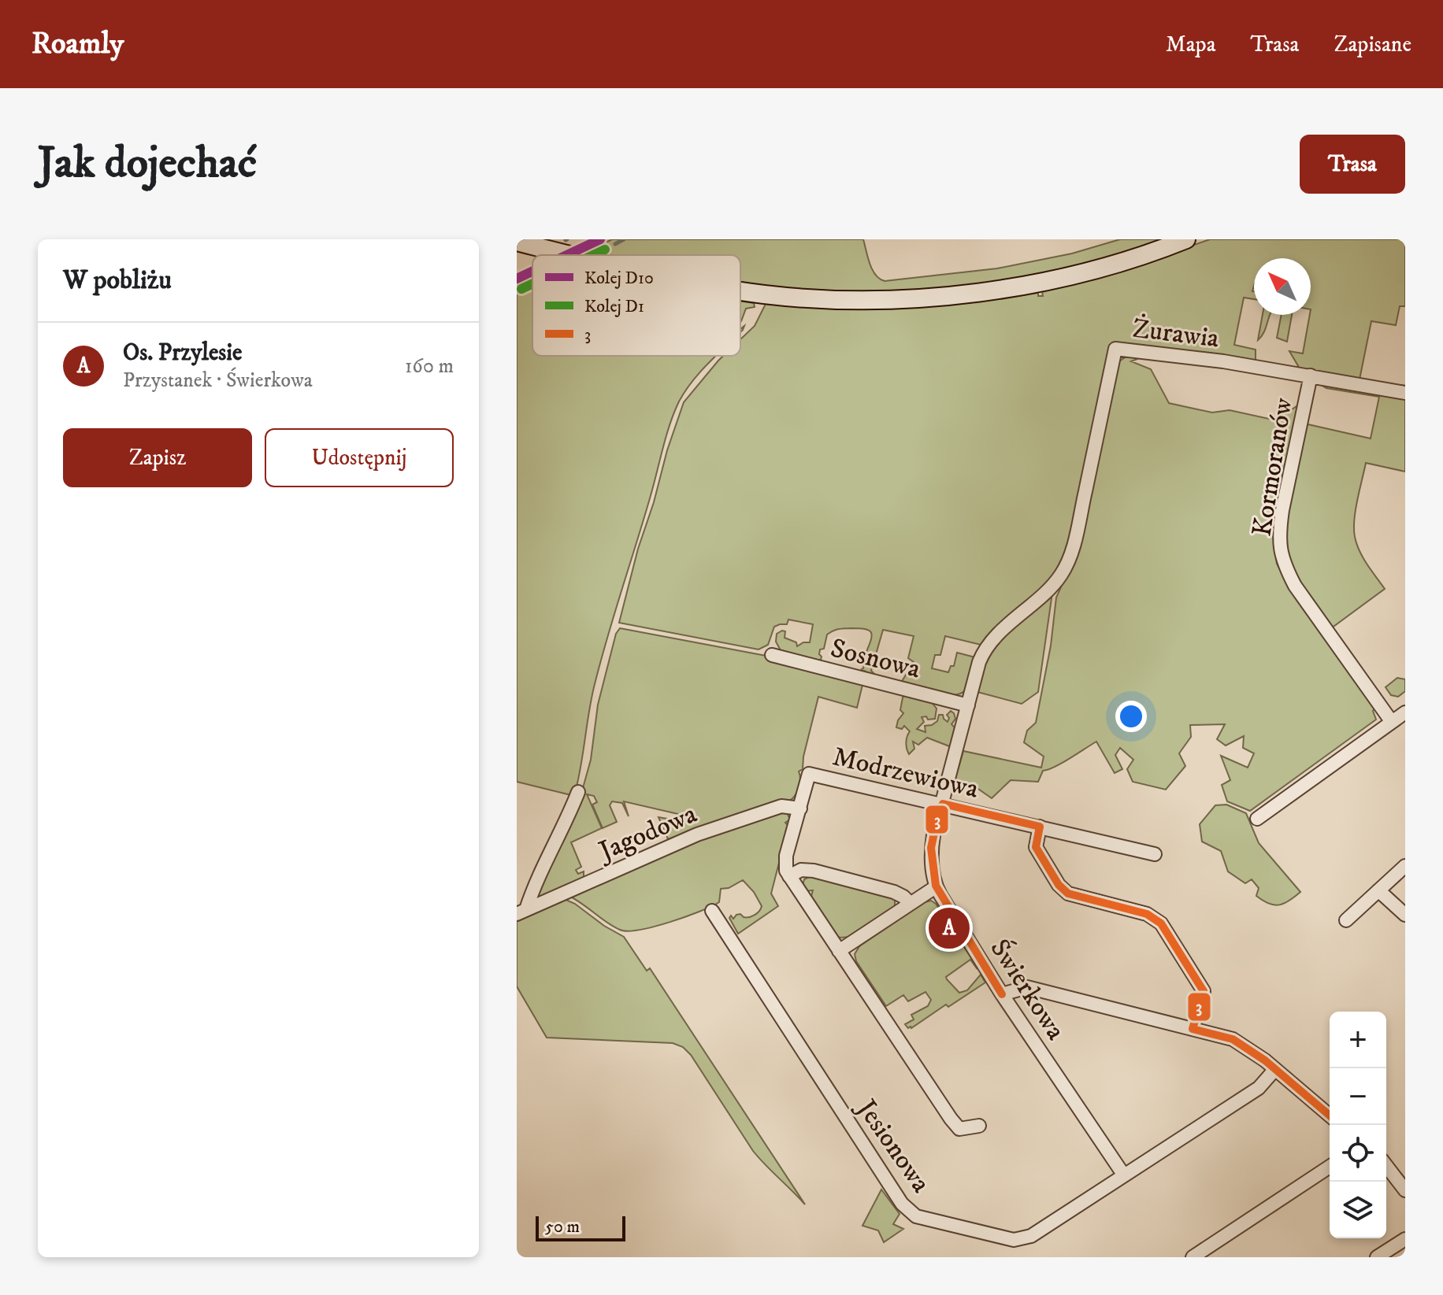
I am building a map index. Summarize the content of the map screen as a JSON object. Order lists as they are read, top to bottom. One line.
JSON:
{"streets":{"street":["Żurawia","Kormoranów","Sosnowa","Modrzewiowa","Jagodowa","Świerkowa","Jesionowa"]},"crossings":[["Żurawia","Kormoranów"],["Żurawia","Świerkowa"],["Sosnowa","Świerkowa"],["Modrzewiowa","Jagodowa"],["Modrzewiowa","Świerkowa"],["Świerkowa","Jesionowa"]],"lines":["rail line D10","rail line D1","transit line 3"],"legend":["Kolej D10","Kolej D1","3"],"scale_bar":"50 m","north":"top left","page":{"header":"Roamly","nav":["Mapa","Trasa","Zapisane"],"buttons":["Trasa",["Zapisz","Udostępnij"]],"title":"Jak dojechać","heading":"W pobliżu","list":[{"mark":"A","name":"Os. Przylesie","note":"Przystanek · Świerkowa","value":"160 m"}],"pins":"A","map_buttons":["+","−"],"scale":"50 m"}}
